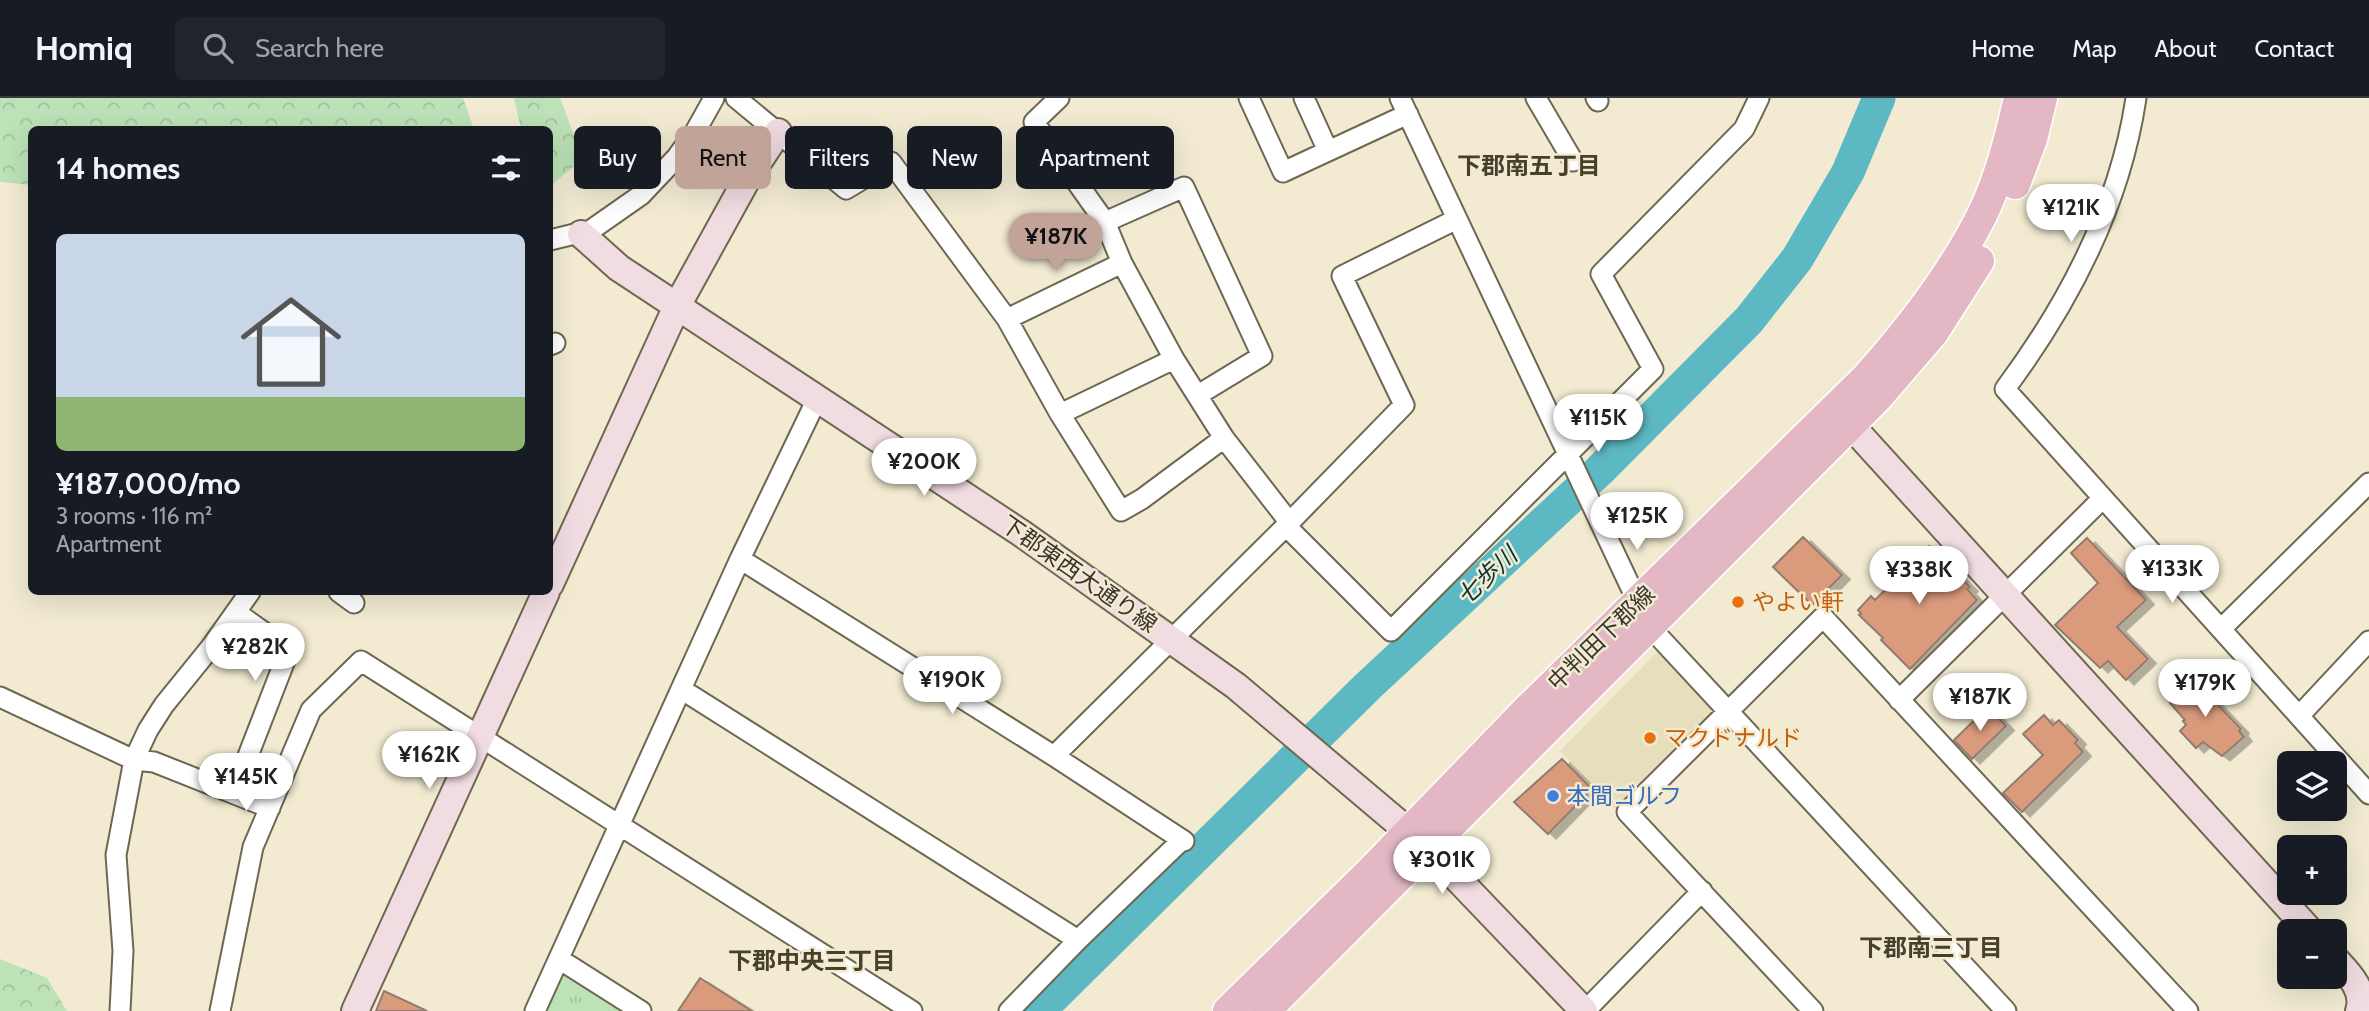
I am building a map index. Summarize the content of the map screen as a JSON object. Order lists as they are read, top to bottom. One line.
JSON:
{"streets":{"main road":["中判田下郡線"],"street":["下郡東西大通り線"]},"crossings":[["下郡東西大通り線","中判田下郡線"]],"districts":["下郡南五丁目","下郡南三丁目","下郡中央三丁目"],"water":["七歩川"],"places":["やよい軒","マクドナルド","本間ゴルフ"],"page":{"header":"Homiq","search":"Search here","nav":["Home","Map","About","Contact"],"chip":["Buy","Rent","Filters","New","Apartment"],"heading":"14 homes","price":["¥121K","¥187K","¥115K","¥200K","¥125K","¥133K","¥338K","¥282K","¥190K","¥179K","¥187K","¥162K","¥145K","¥301K"],"list":[{"name":"¥187,000/mo","note":"3 rooms · 116 m² · Apartment"}],"map_buttons":["+","−"]}}
